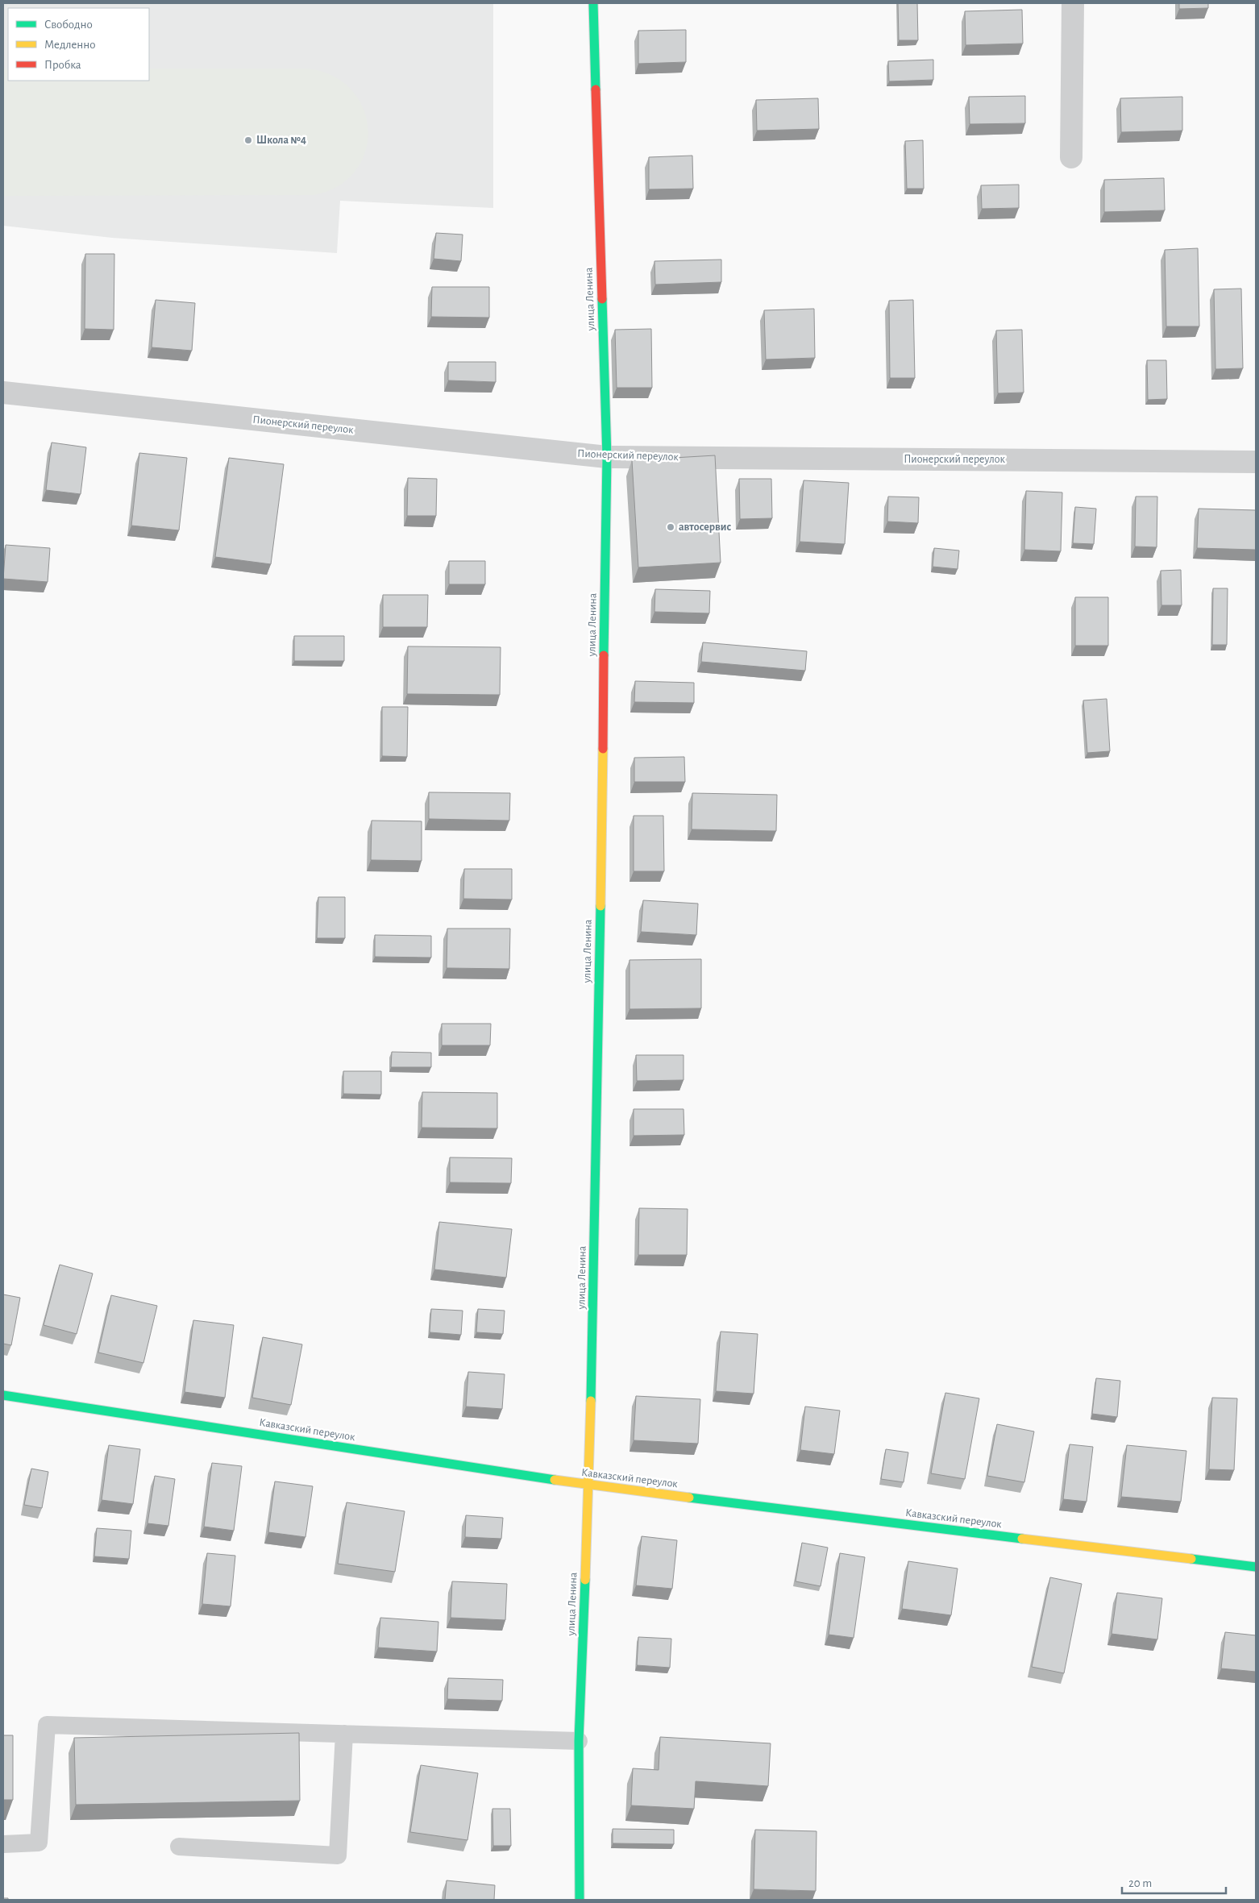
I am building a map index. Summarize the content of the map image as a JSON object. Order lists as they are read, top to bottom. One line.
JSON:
{"streets":{"street":["улица Ленина","Пионерский переулок","Кавказский переулок"]},"crossings":[["улица Ленина","Пионерский переулок"],["улица Ленина","Кавказский переулок"]],"places":["Школа №4","автосервис"],"legend":["Свободно","Медленно","Пробка"],"scale_bar":"20 m"}
